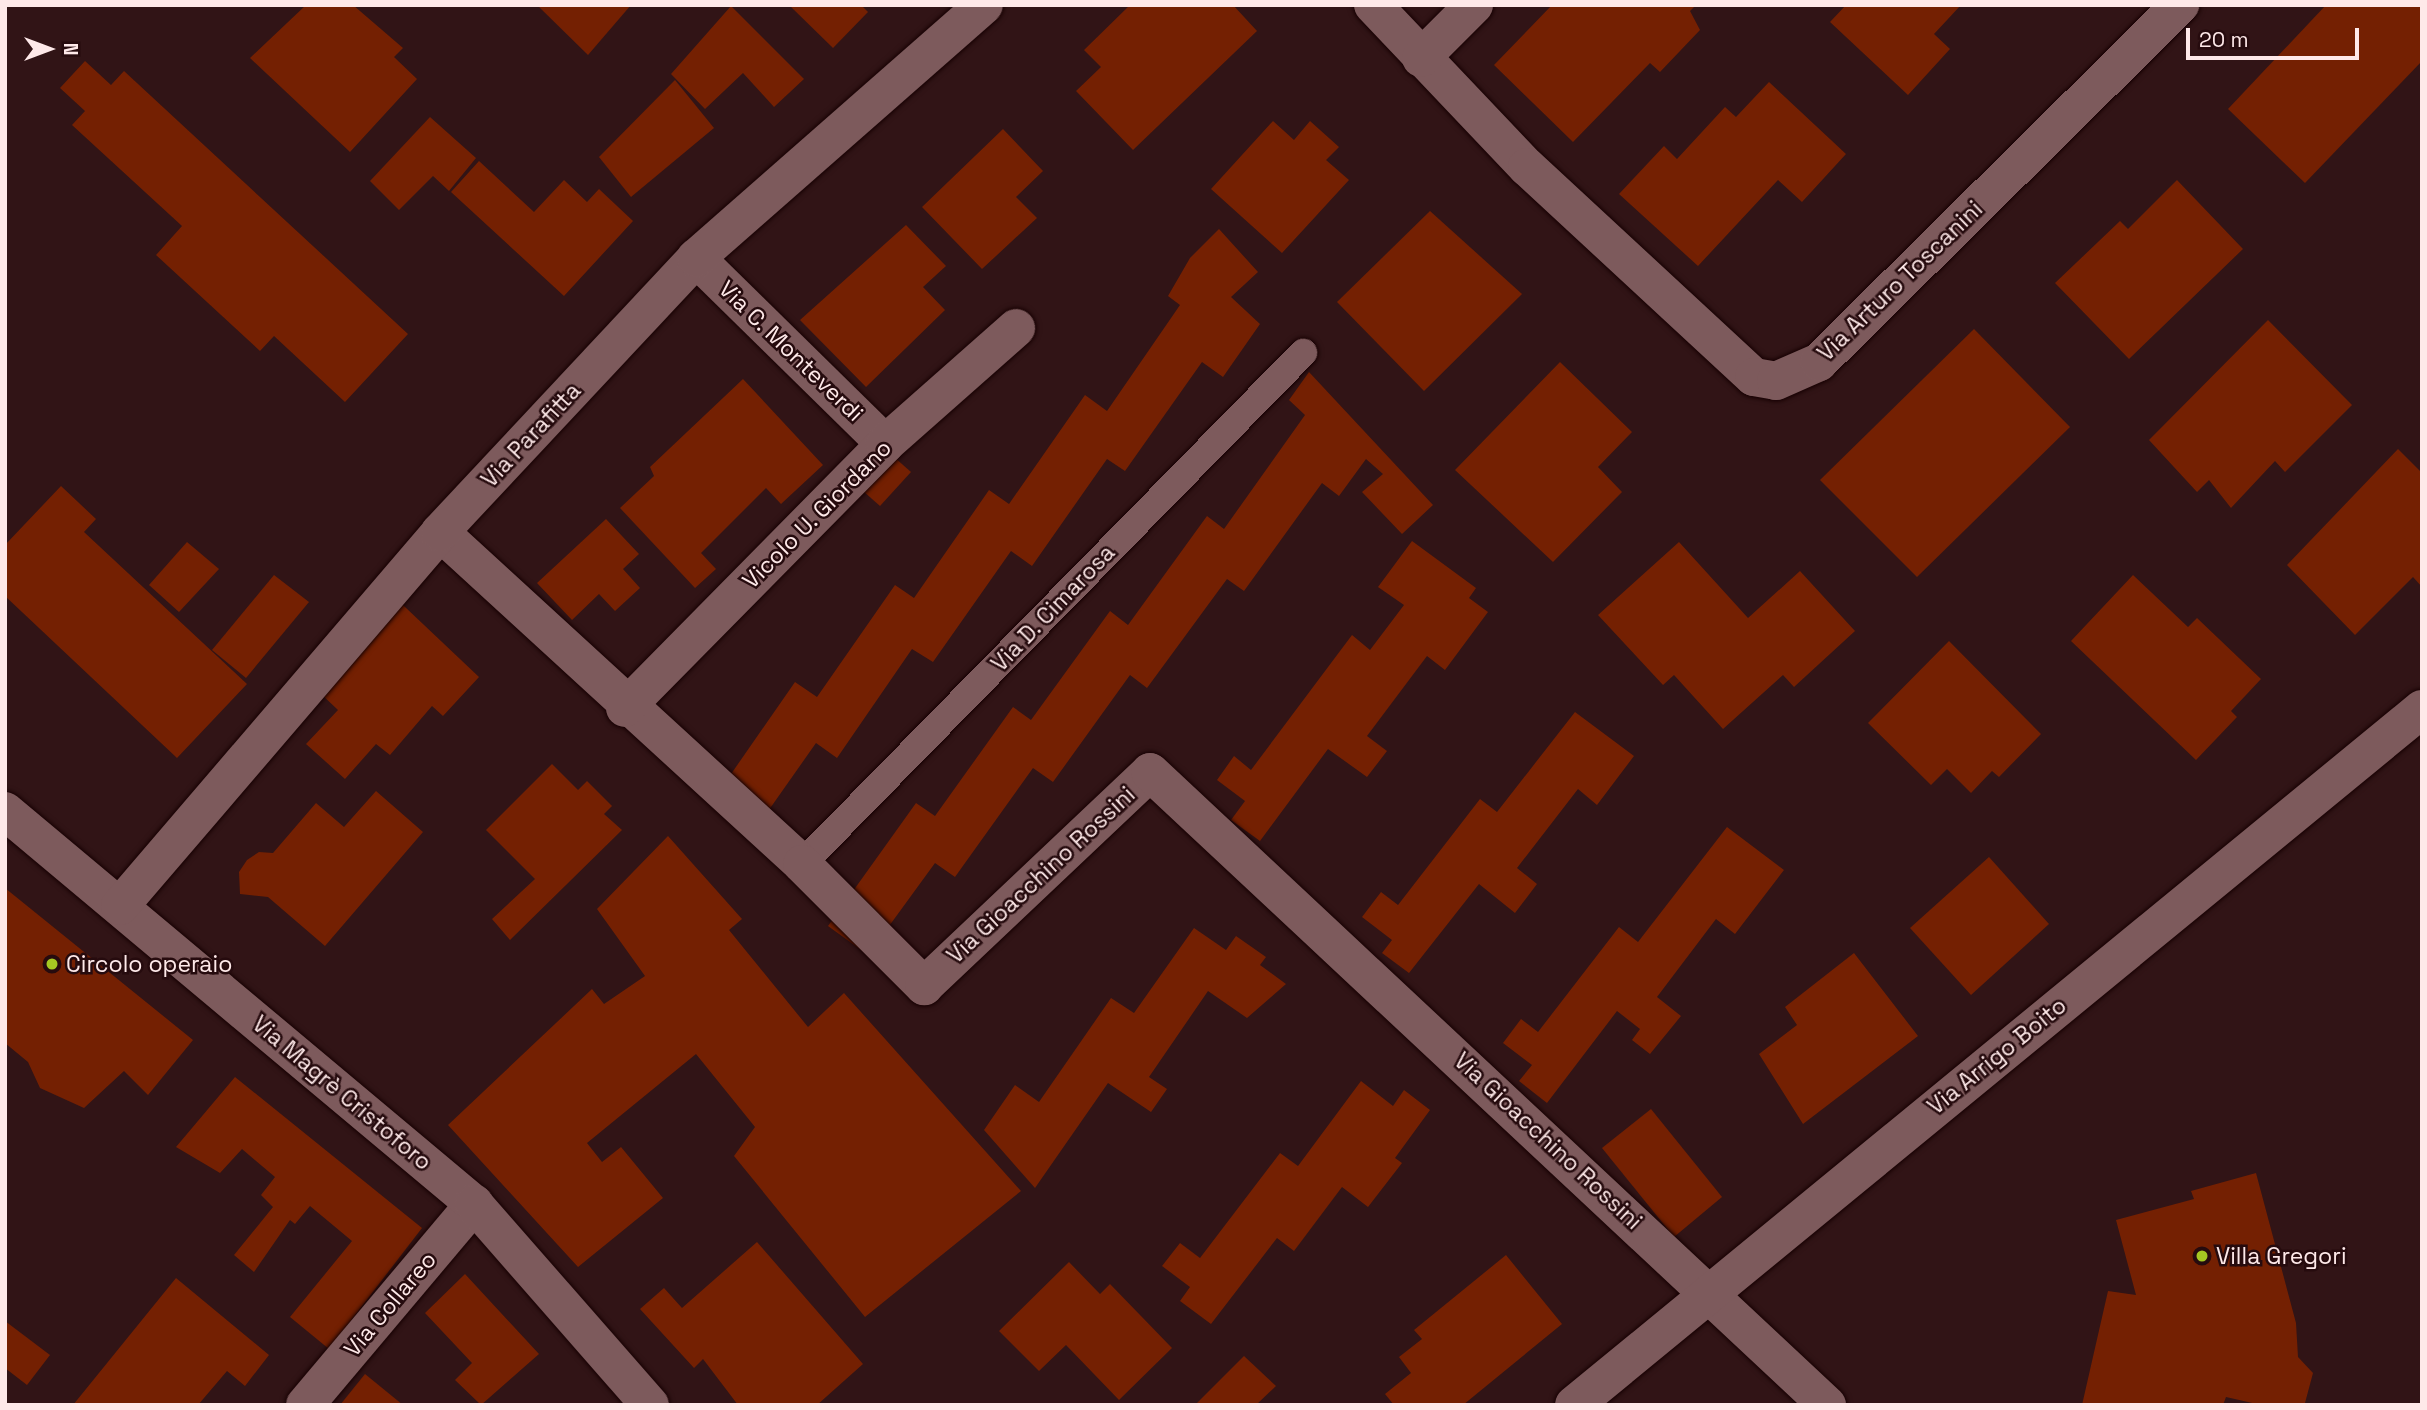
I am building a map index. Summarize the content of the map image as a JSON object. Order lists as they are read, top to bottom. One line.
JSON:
{"streets":{"street":["Via Arturo Toscanini","Via C. Monteverdi","Via Parafitta","Vicolo U. Giordano","Via Gioacchino Rossini","Via Arrigo Boito","Via Magrè Cristoforo","Via Collareo"],"lane":["Via D. Cimarosa"]},"crossings":[["Via C. Monteverdi","Via Parafitta"],["Via C. Monteverdi","Vicolo U. Giordano"],["Via Parafitta","Via Gioacchino Rossini"],["Via Parafitta","Via Magrè Cristoforo"],["Vicolo U. Giordano","Via Gioacchino Rossini"],["Via D. Cimarosa","Via Gioacchino Rossini"],["Via Gioacchino Rossini","Via Arrigo Boito"],["Via Magrè Cristoforo","Via Collareo"]],"places":["Circolo operaio","Villa Gregori"],"scale_bar":"20 m","north":"right"}
